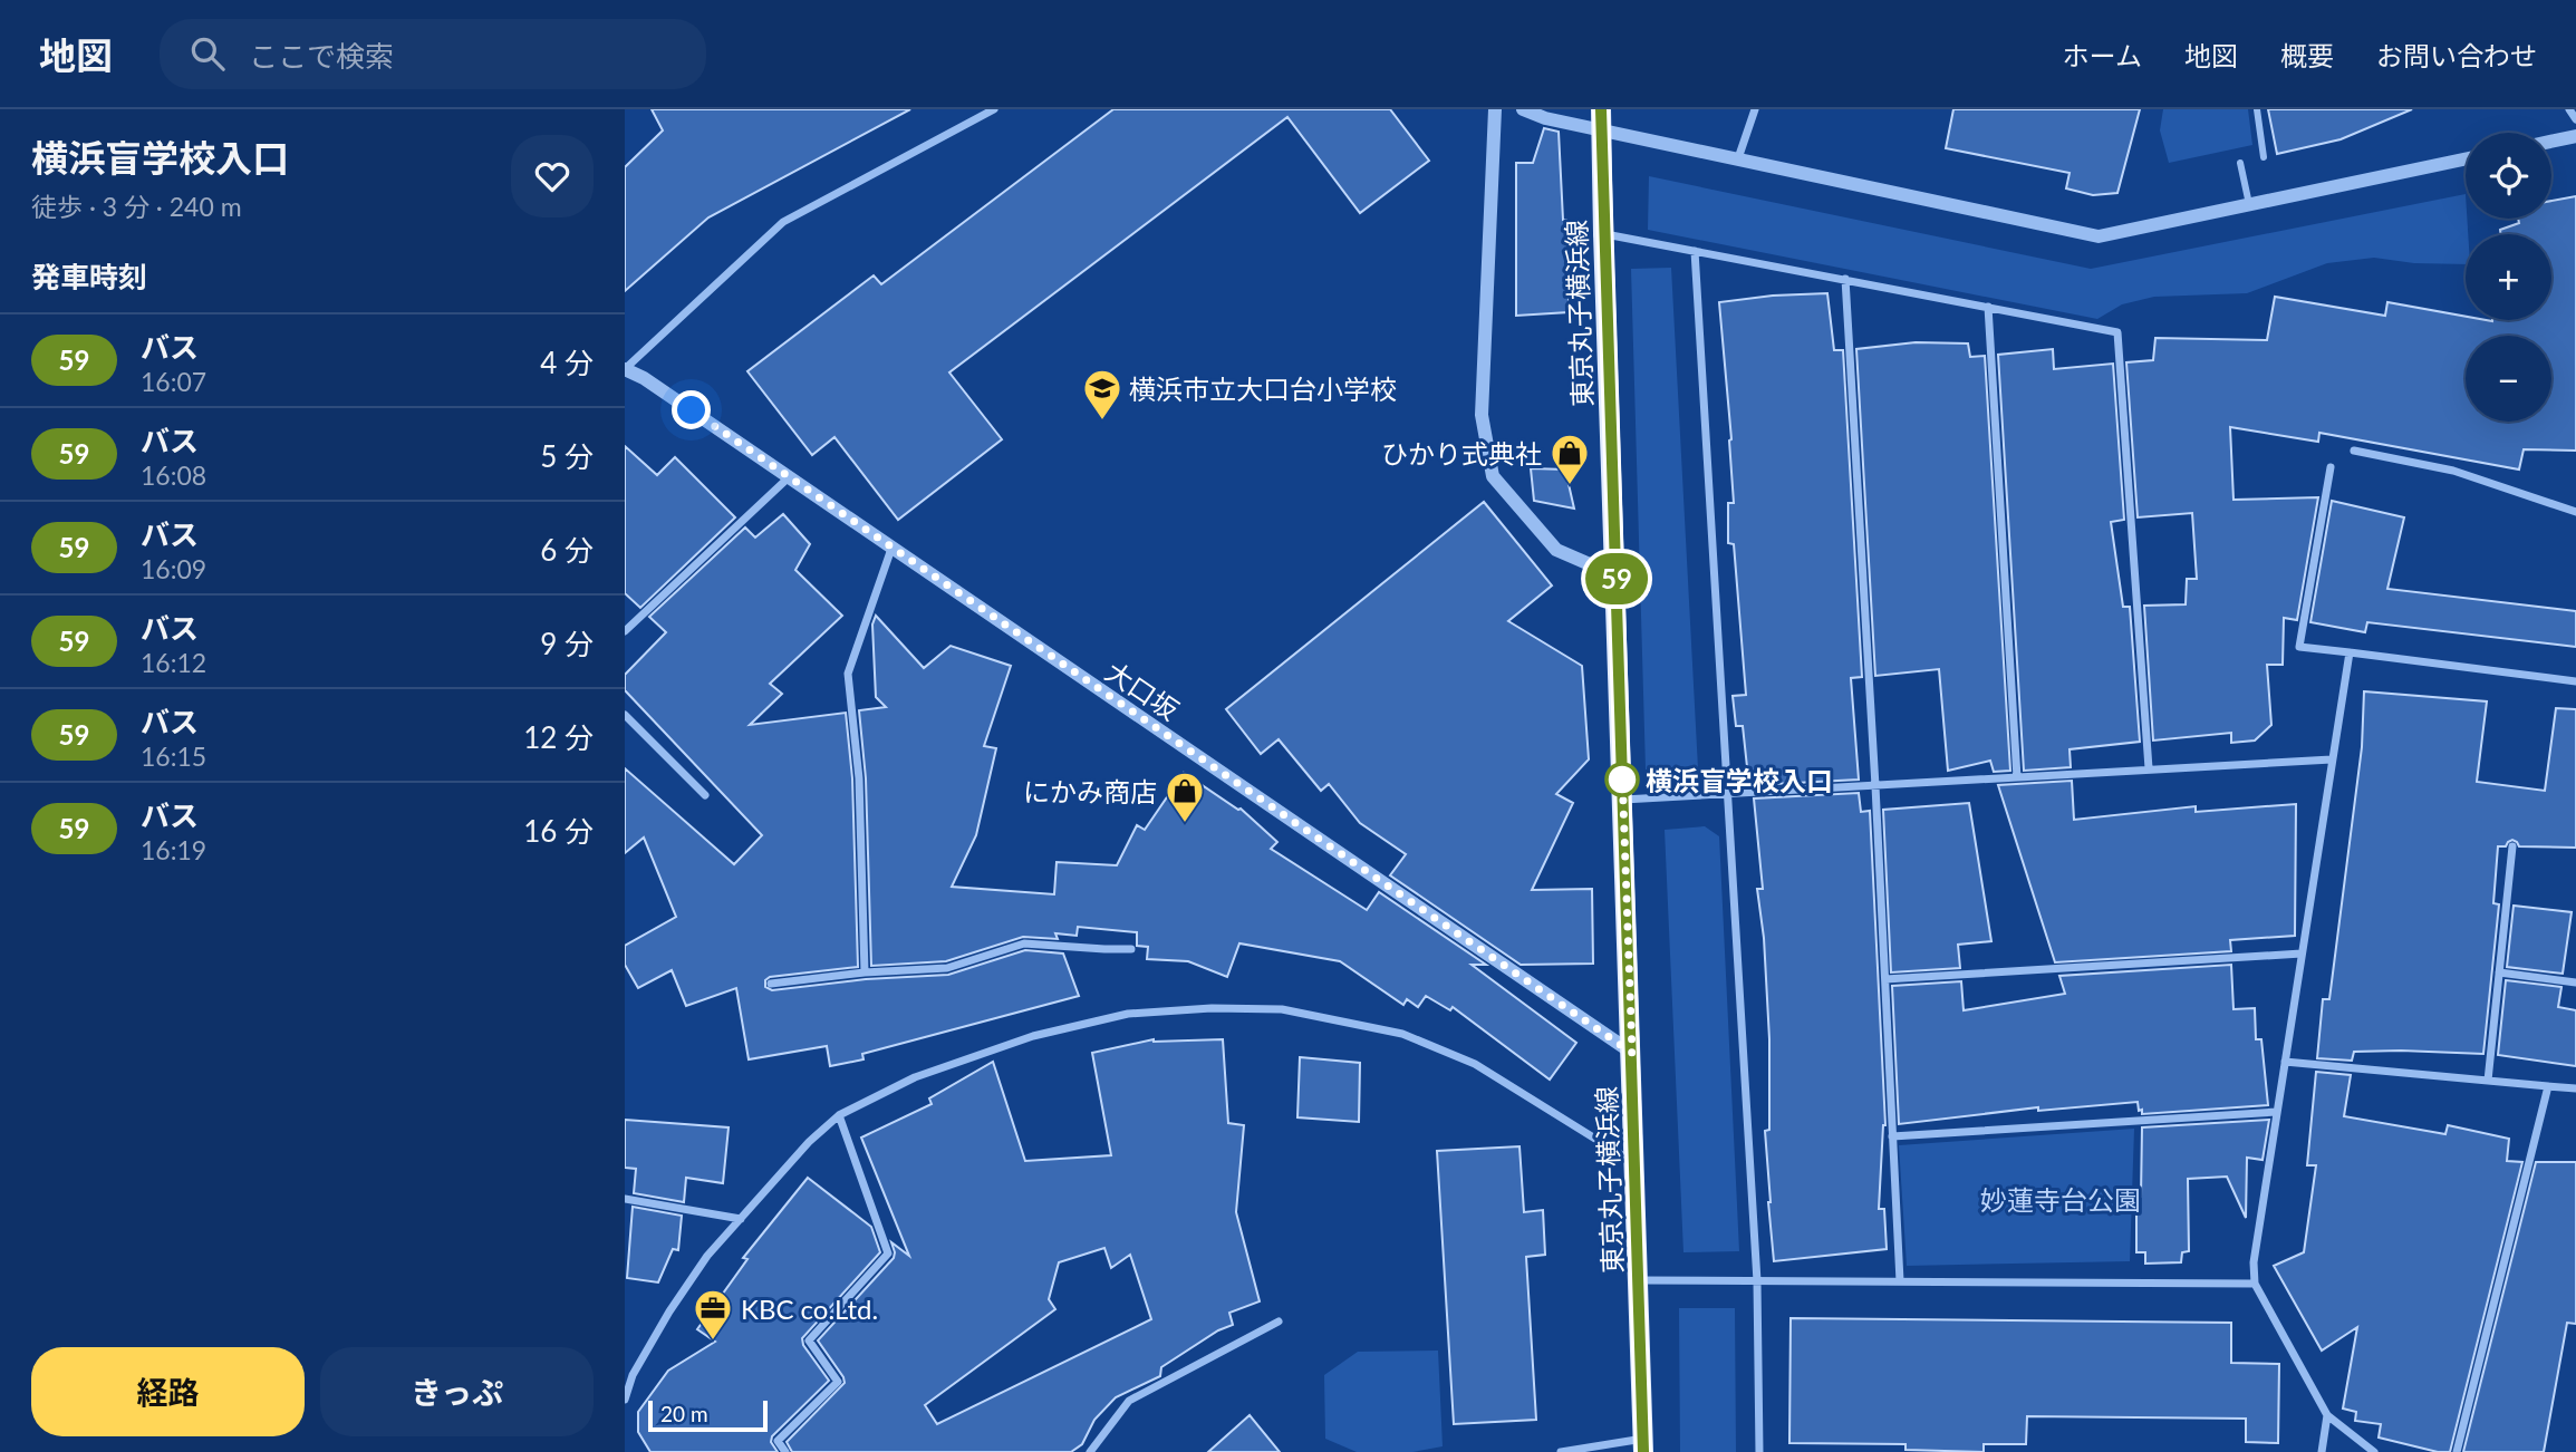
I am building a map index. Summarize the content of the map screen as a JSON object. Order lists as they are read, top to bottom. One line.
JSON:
{"streets":{"main road":["東京丸子横浜線"],"street":["大口坂"]},"crossings":[["東京丸子横浜線","大口坂"]],"parks":["妙蓮寺台公園"],"places":{"school or university":["横浜市立大口台小学校"],"shop":["ひかり式典社","にかみ商店"],"other":["横浜盲学校入口"],"office":["KBC co.Ltd."]},"lines":["bus line 59"],"scale_bar":"20 m","page":{"header":"地図","search":"ここで検索","nav":["ホーム","地図","概要","お問い合わせ"],"heading":[["横浜盲学校入口","徒歩 · 3 分 · 240 m"],"発車時刻"],"on_map":"59","map_buttons":["+","−"],"list":[{"mark":"59","name":"バス","note":"16:07","value":"4 分"},{"mark":"59","name":"バス","note":"16:08","value":"5 分"},{"mark":"59","name":"バス","note":"16:09","value":"6 分"},{"mark":"59","name":"バス","note":"16:12","value":"9 分"},{"mark":"59","name":"バス","note":"16:15","value":"12 分"},{"mark":"59","name":"バス","note":"16:19","value":"16 分"}],"buttons":["経路","きっぷ"],"scale":"20 m"}}
